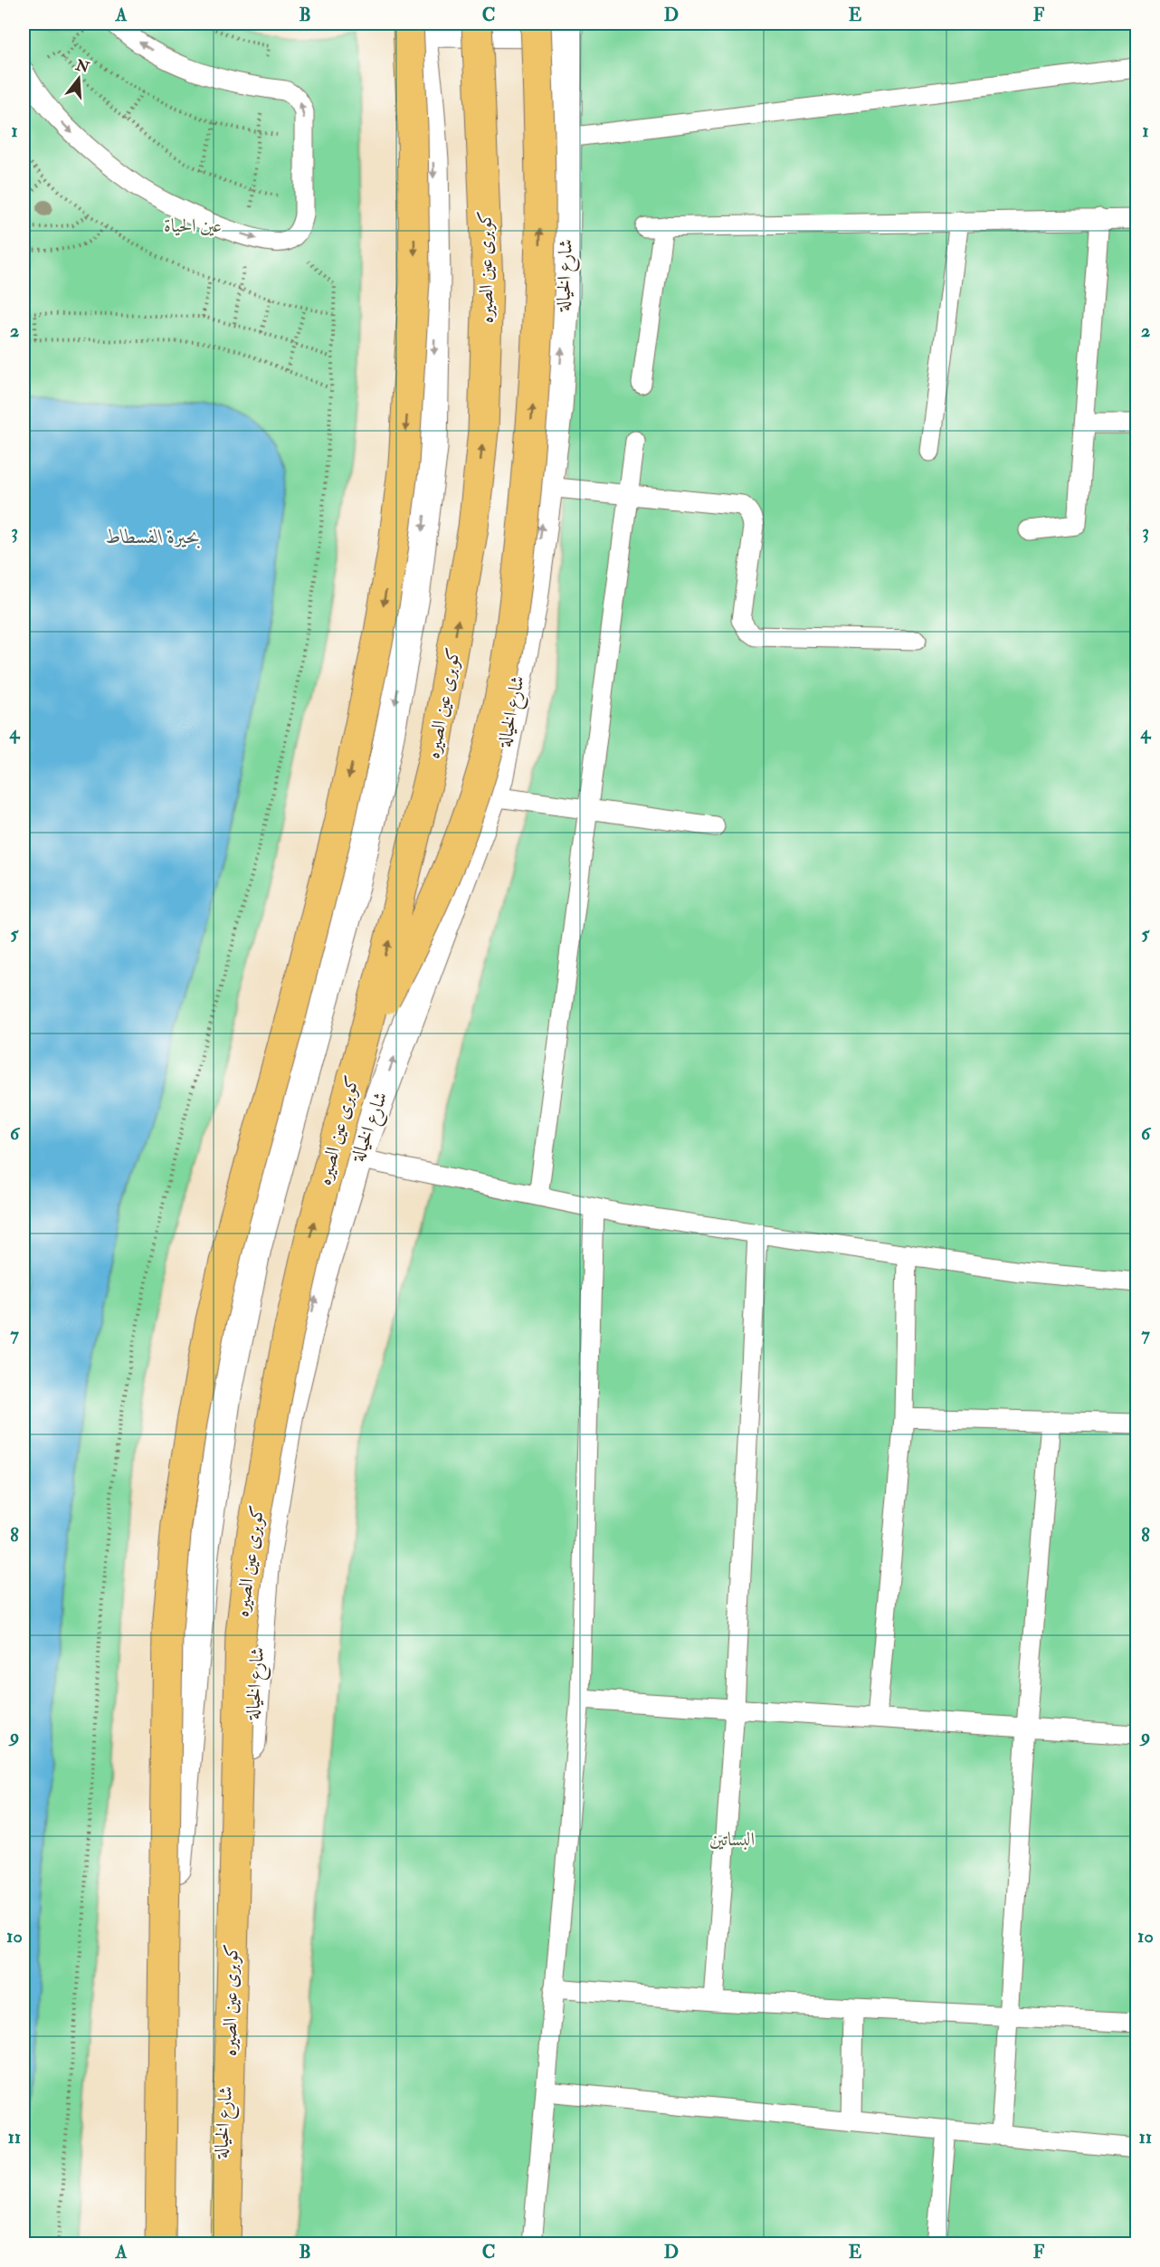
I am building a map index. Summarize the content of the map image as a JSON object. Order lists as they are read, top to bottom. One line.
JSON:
{"streets":{"highway":["كوبرى عين الصيره"],"street":["شارع الخيالة"]},"water":["بحيرة الفسطاط"],"parks":["عين الحياة","البساتين"],"north":"top","grid":{"columns":["A","B","C","D","E","F"],"rows":["1","2","3","4","5","6","7","8","9","10","11"]}}
